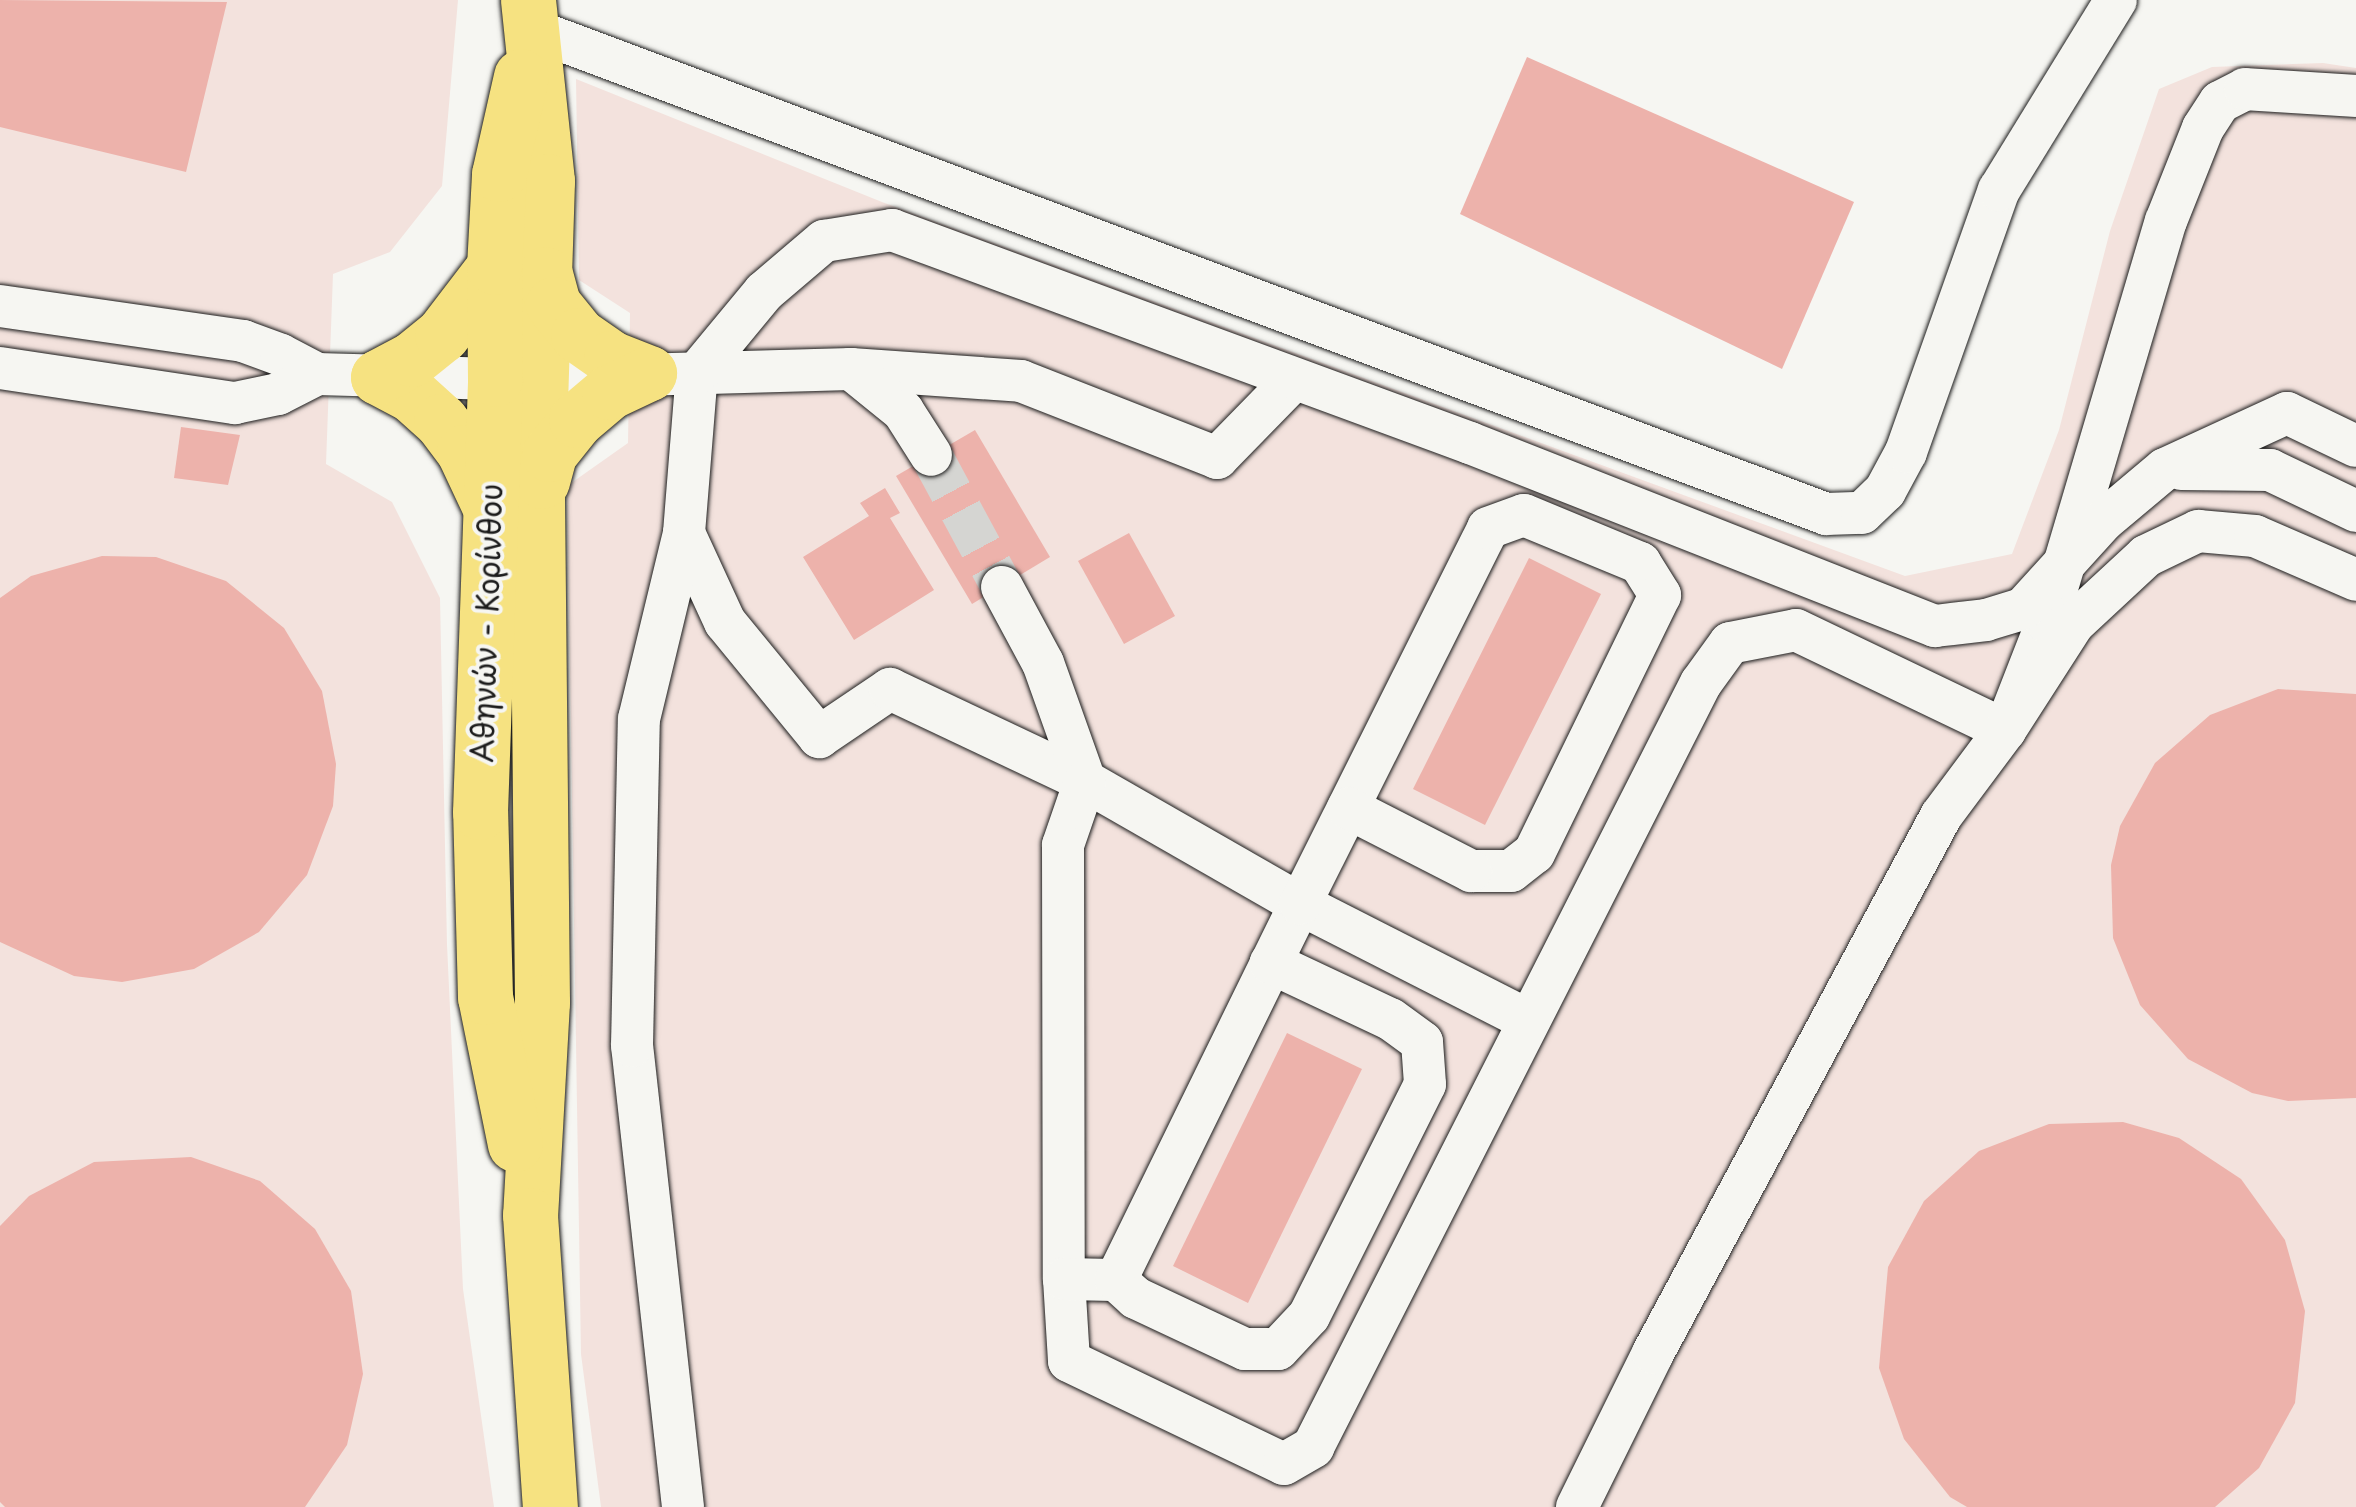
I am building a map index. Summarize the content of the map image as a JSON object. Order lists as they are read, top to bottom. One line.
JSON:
{"streets":{"main road":["Αθηνών - Κορίνθου"]}}
